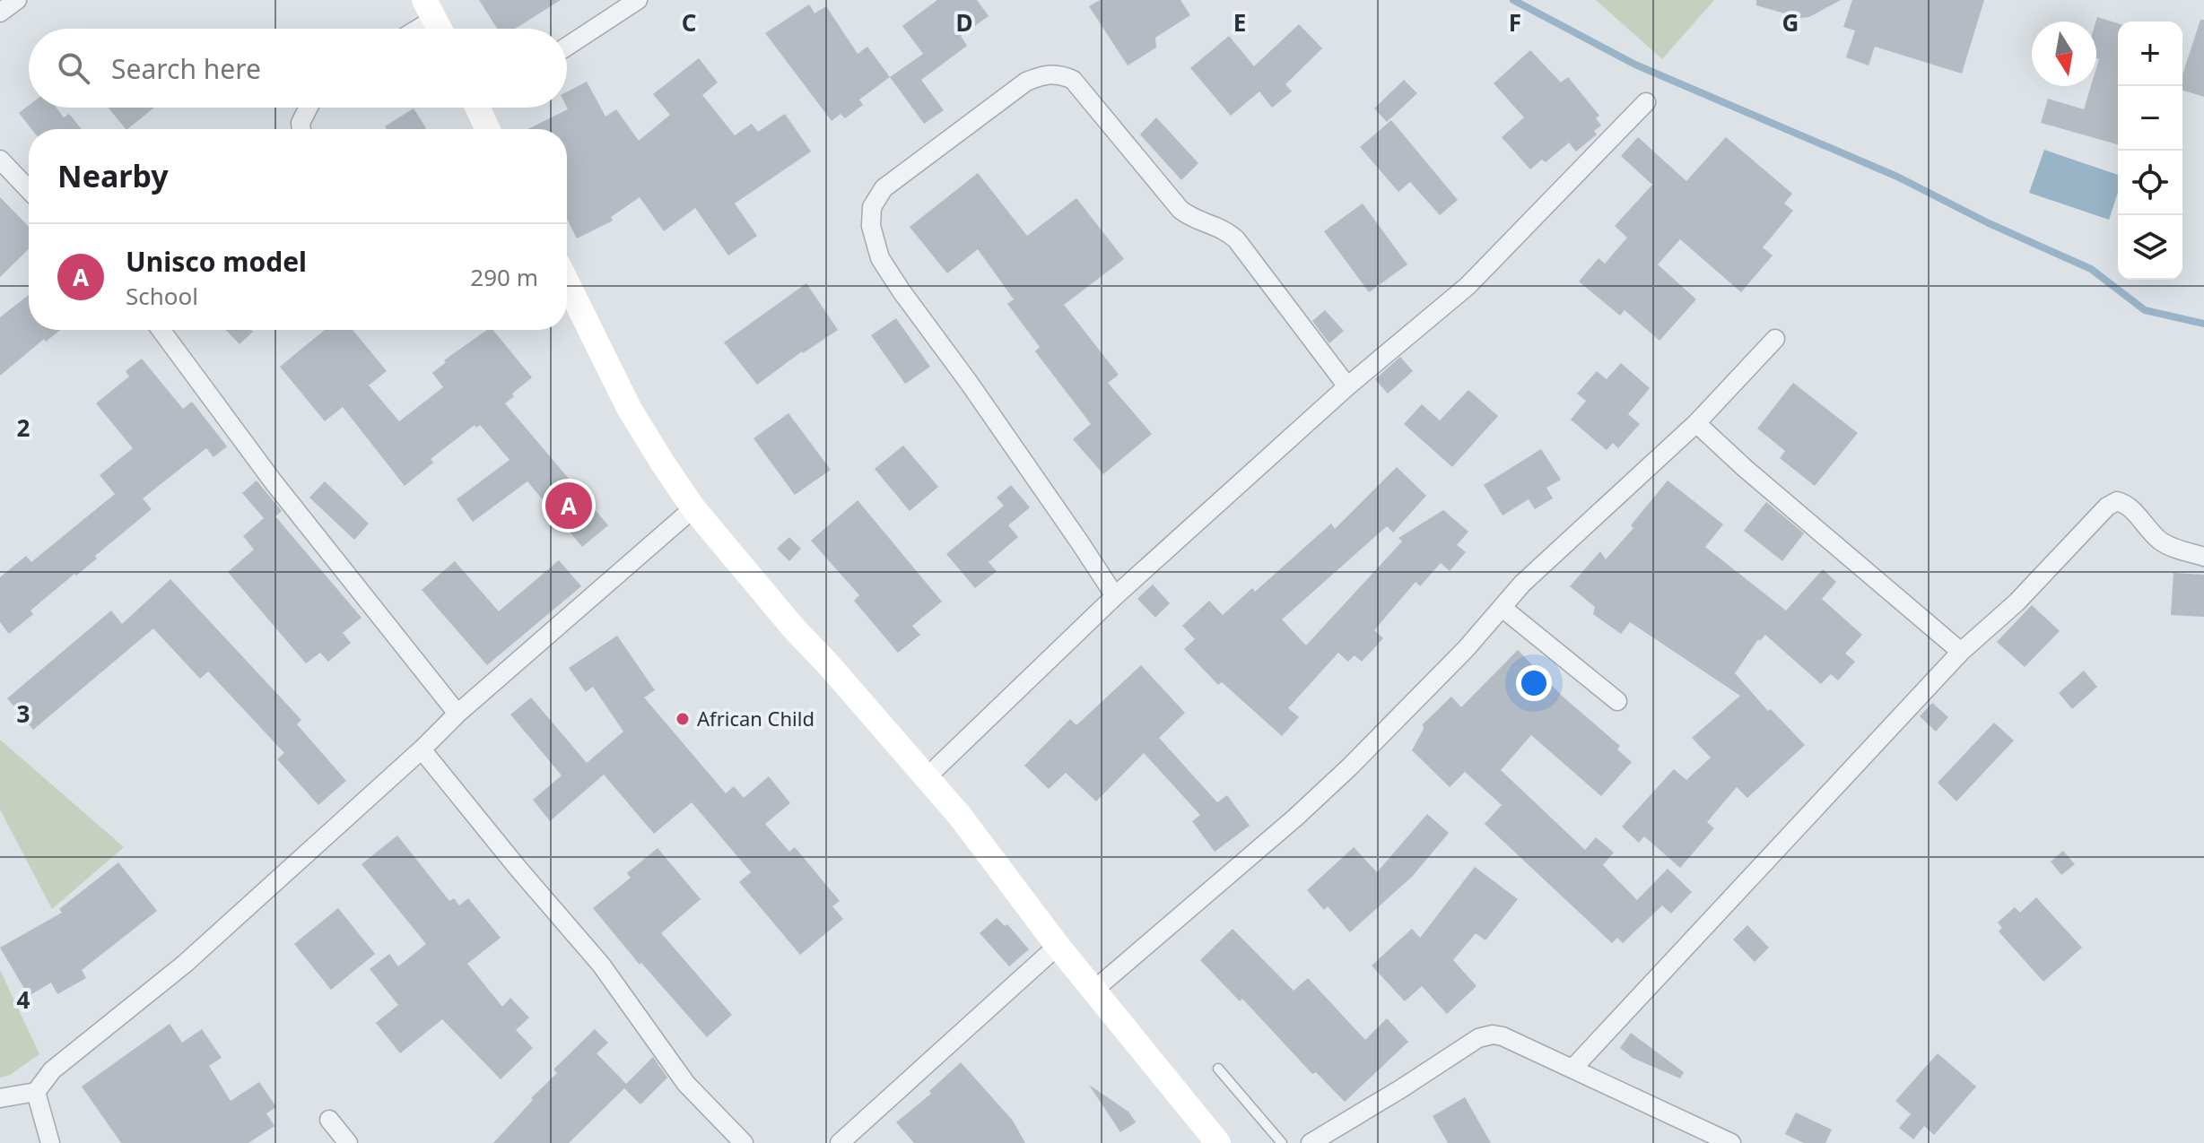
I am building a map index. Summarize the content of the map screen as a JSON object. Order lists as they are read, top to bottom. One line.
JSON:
{"places":["African Child"],"north":"bottom","page":{"map_buttons":["+","−"],"search":"Search here","heading":"Nearby","list":[{"mark":"A","name":"Unisco model","note":"School","value":"290 m"}],"pins":"A"},"grid":{"columns":["C","D","E","F","G"],"rows":["2","3","4"]}}
